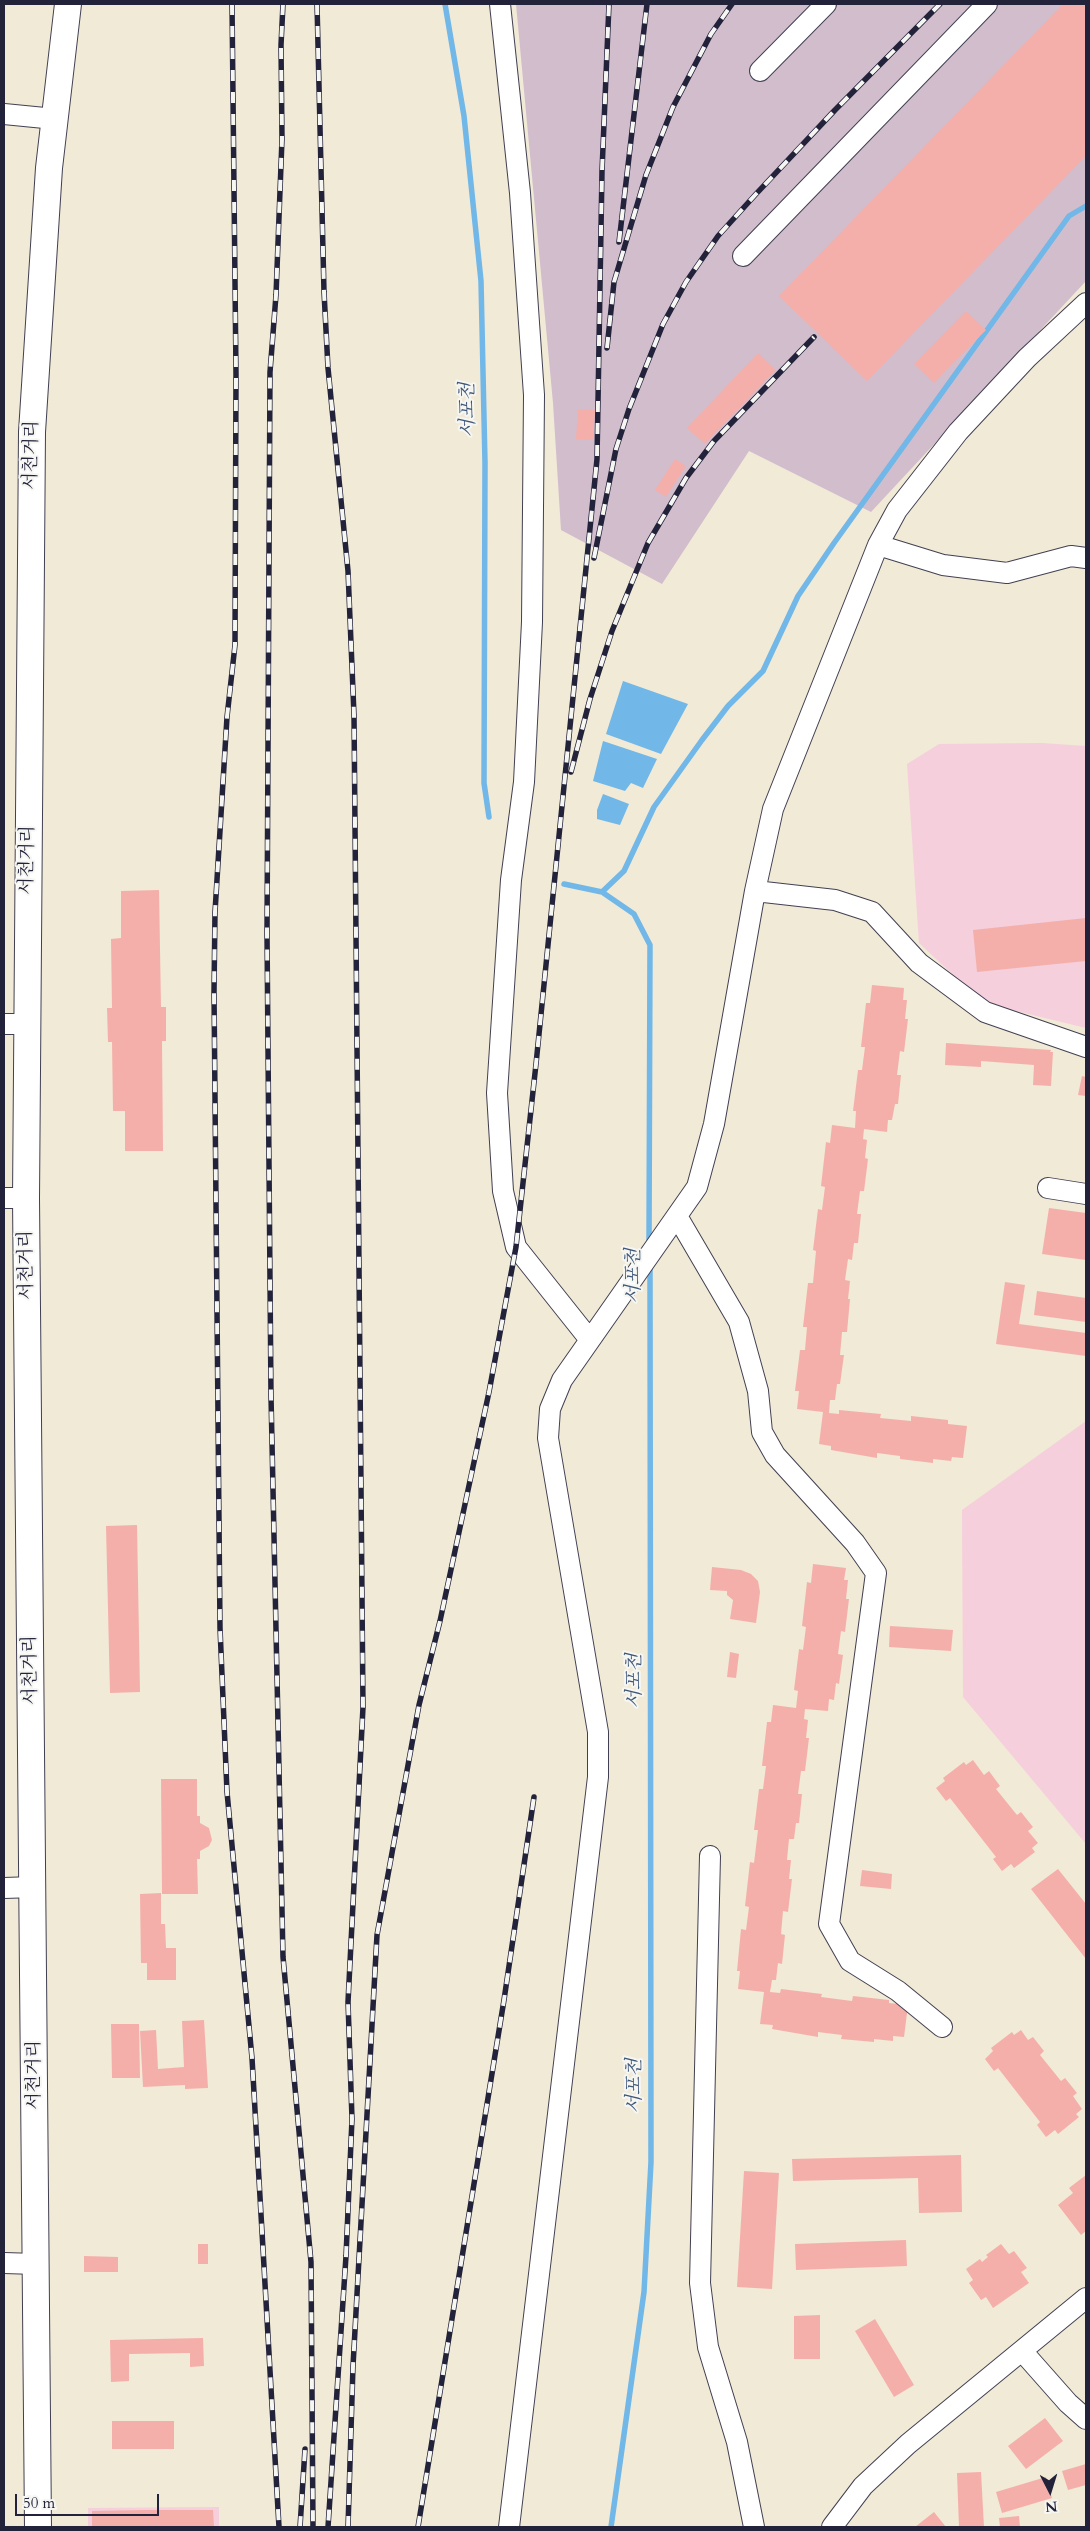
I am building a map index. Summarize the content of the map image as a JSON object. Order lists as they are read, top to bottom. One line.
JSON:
{"streets":{"main road":["서천거리"]},"water":["서포천"],"scale_bar":"50 m","north":"bottom"}
